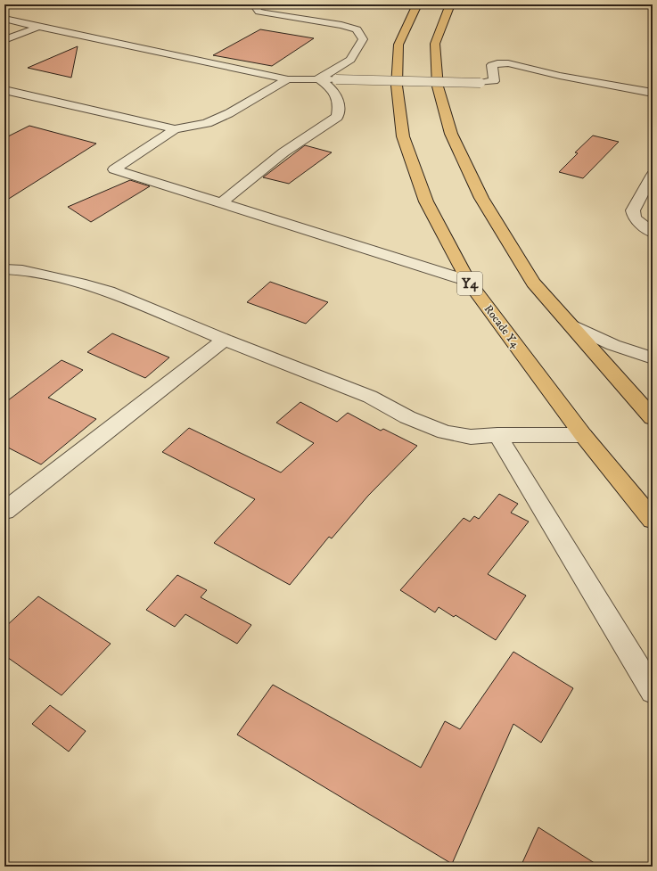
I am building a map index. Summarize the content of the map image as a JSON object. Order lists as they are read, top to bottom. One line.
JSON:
{"streets":{"highway":["Y4","Rocade Y4"]}}
